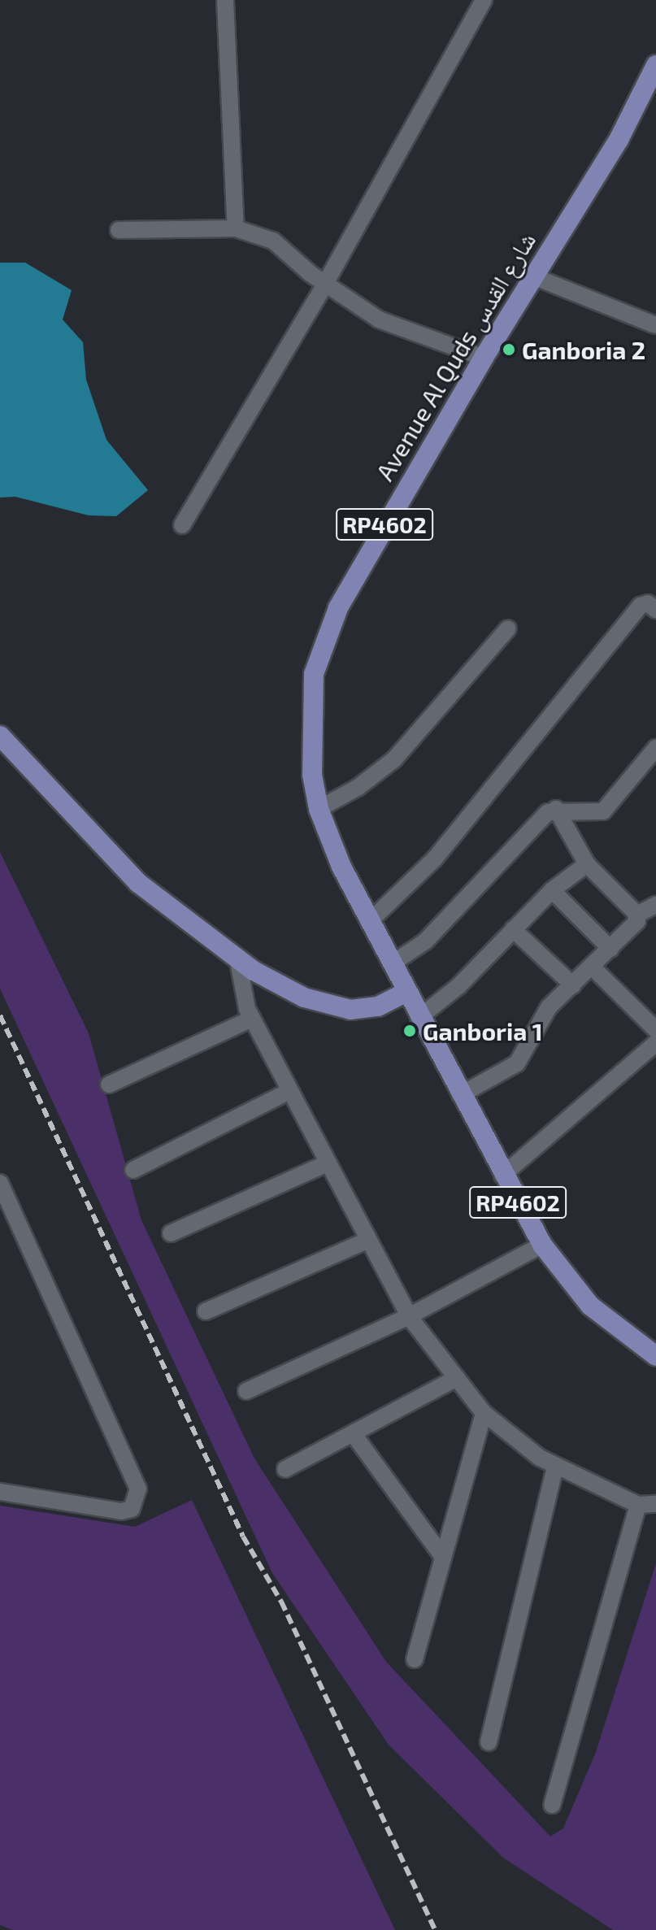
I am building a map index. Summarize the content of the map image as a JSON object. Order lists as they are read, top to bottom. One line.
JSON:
{"streets":{"main road":["Avenue Al Quds شارع القدس","RP4602"]},"places":["Ganboria 2","Ganboria 1"]}
